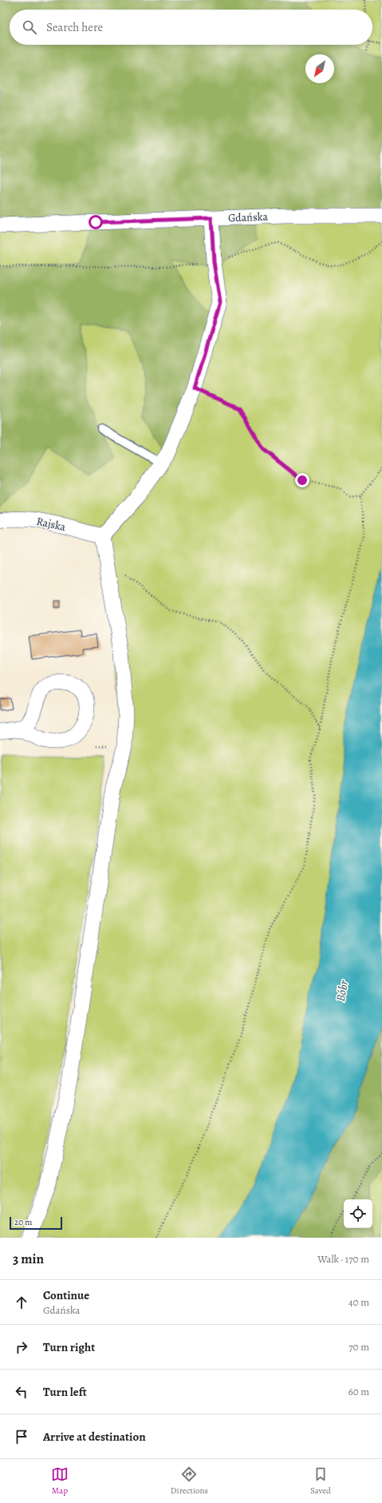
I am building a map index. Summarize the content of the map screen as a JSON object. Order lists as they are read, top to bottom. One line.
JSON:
{"streets":{"street":["Gdańska","Rajska"]},"water":["Bóbr"],"scale_bar":"20 m","north":"bottom left","page":{"search":"Search here","scale":"20 m","heading":["3 min","Walk · 170 m"],"list":[["Continue","Gdańska","40 m"],["Turn right","70 m"],["Turn left","60 m"],"Arrive at destination"],"nav":["Map","Directions","Saved"]}}
